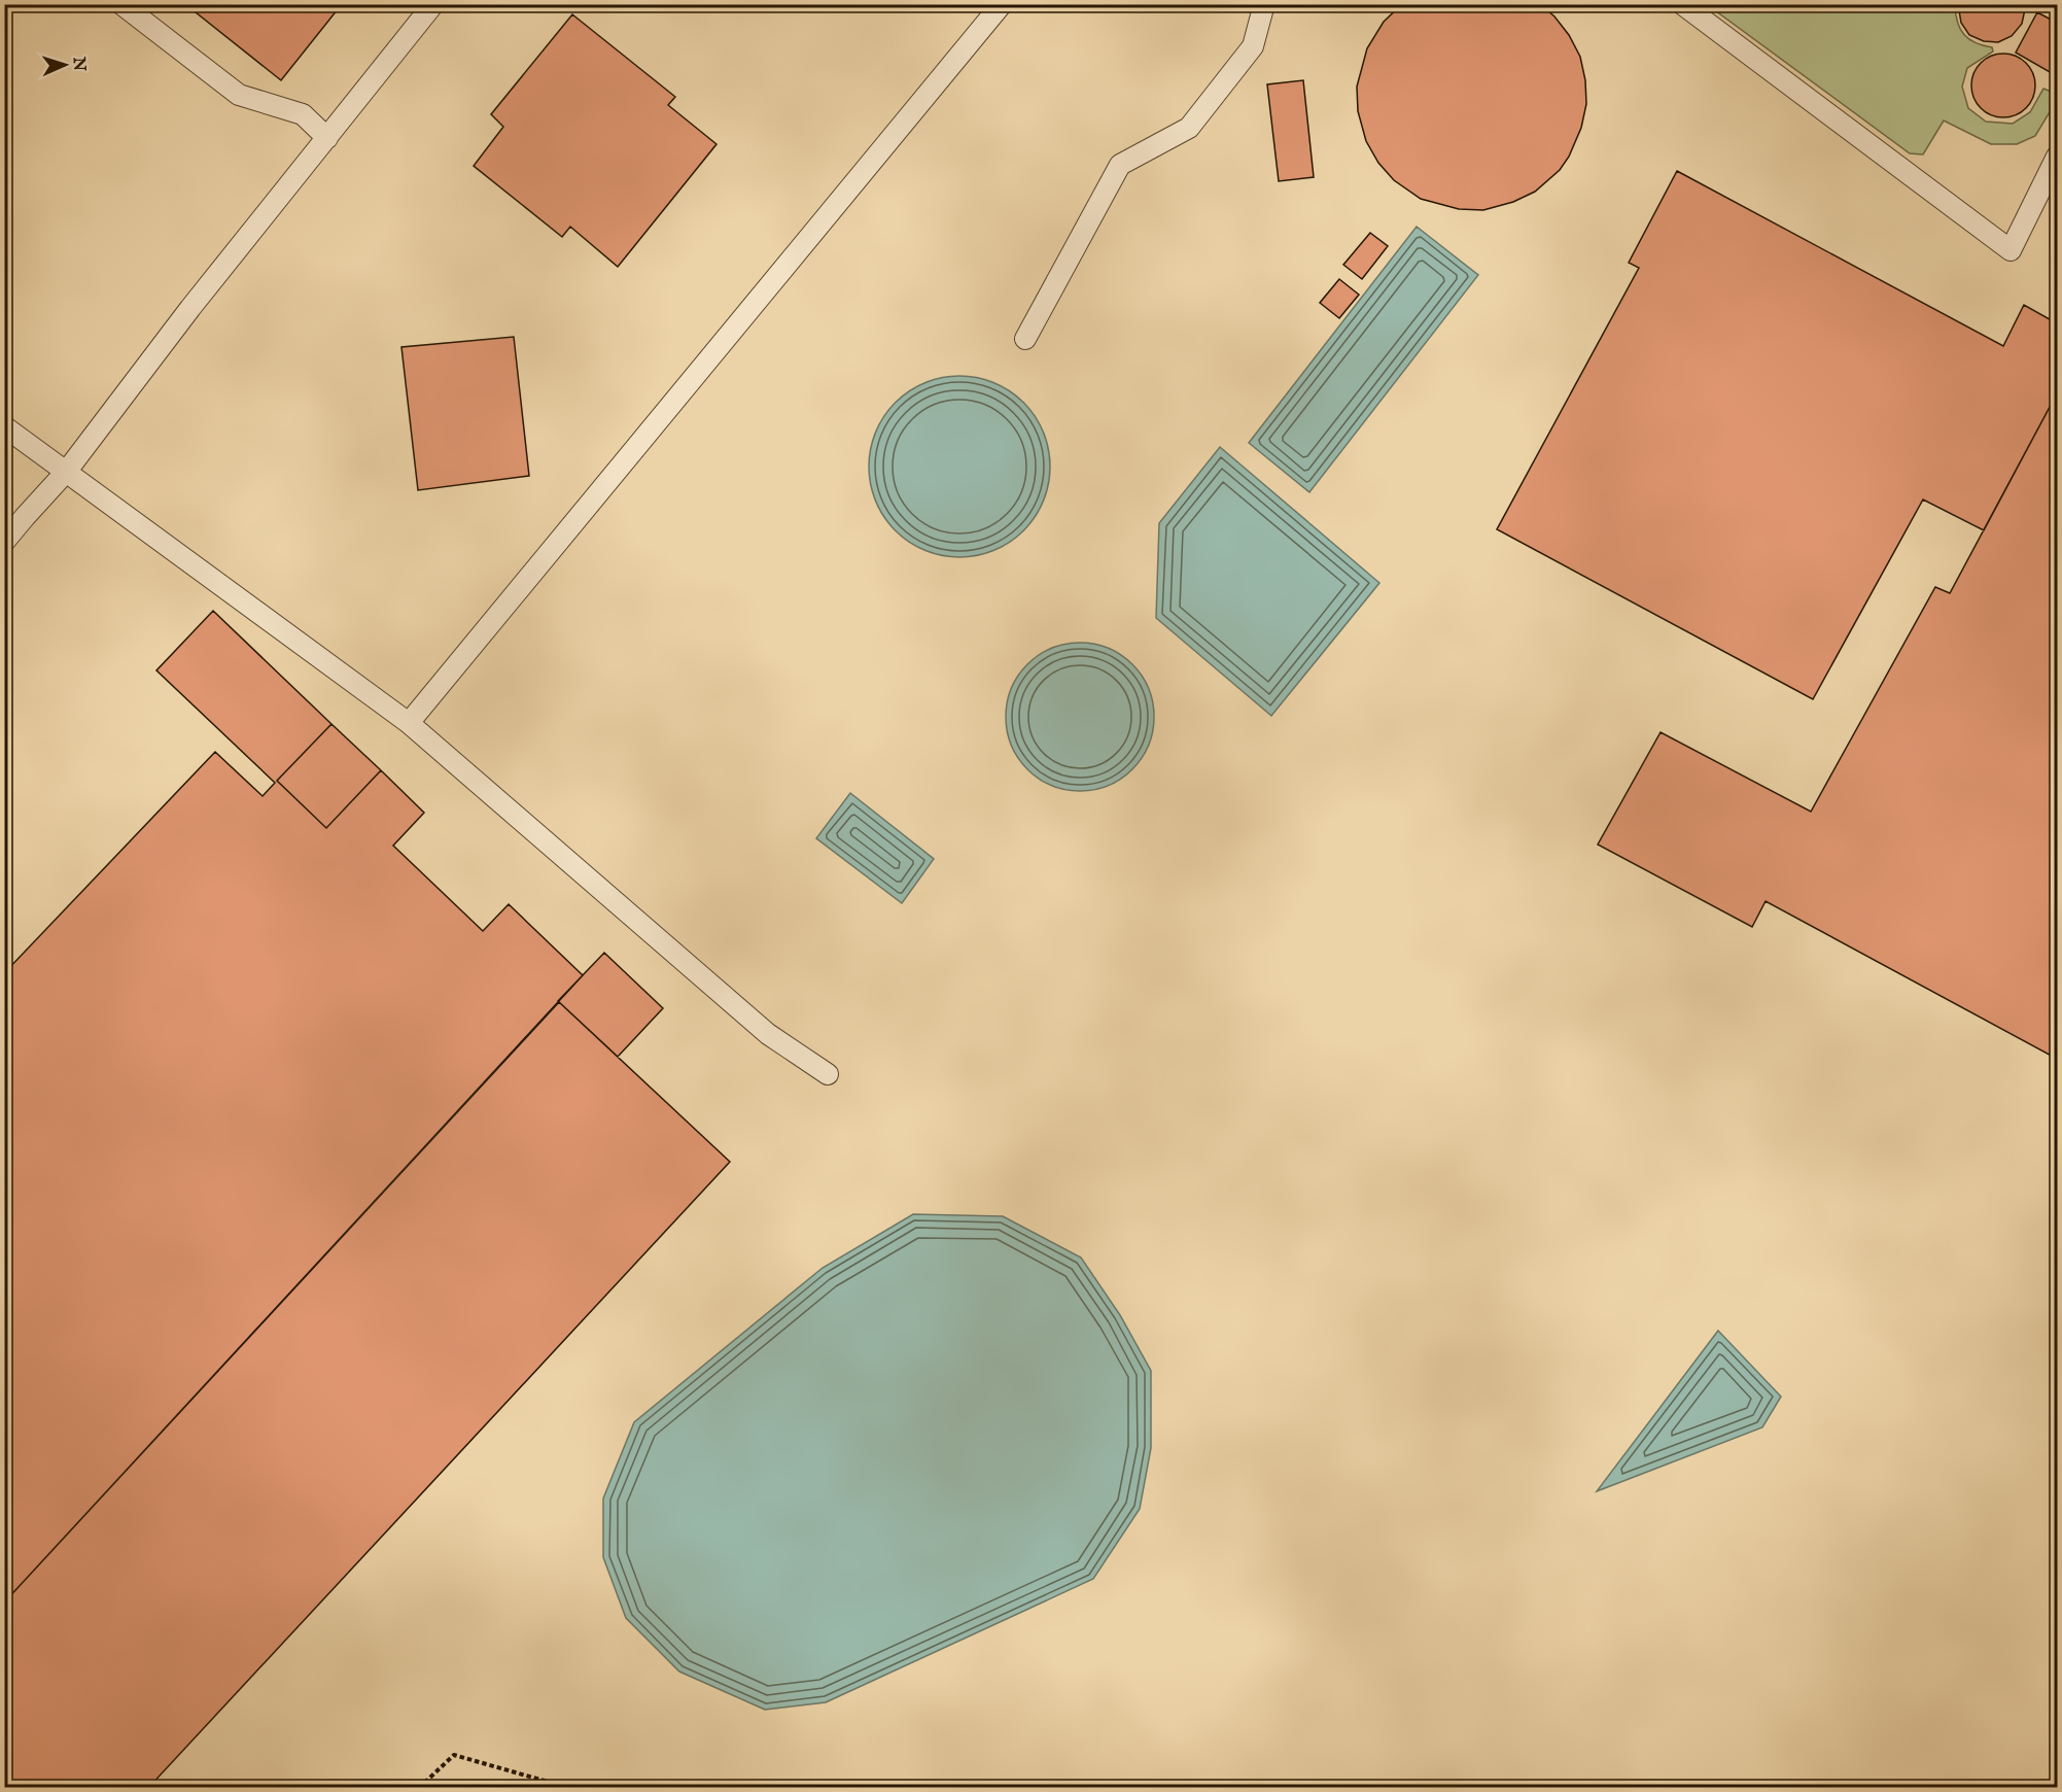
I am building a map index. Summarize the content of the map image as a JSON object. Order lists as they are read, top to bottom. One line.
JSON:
{"north":"right"}
